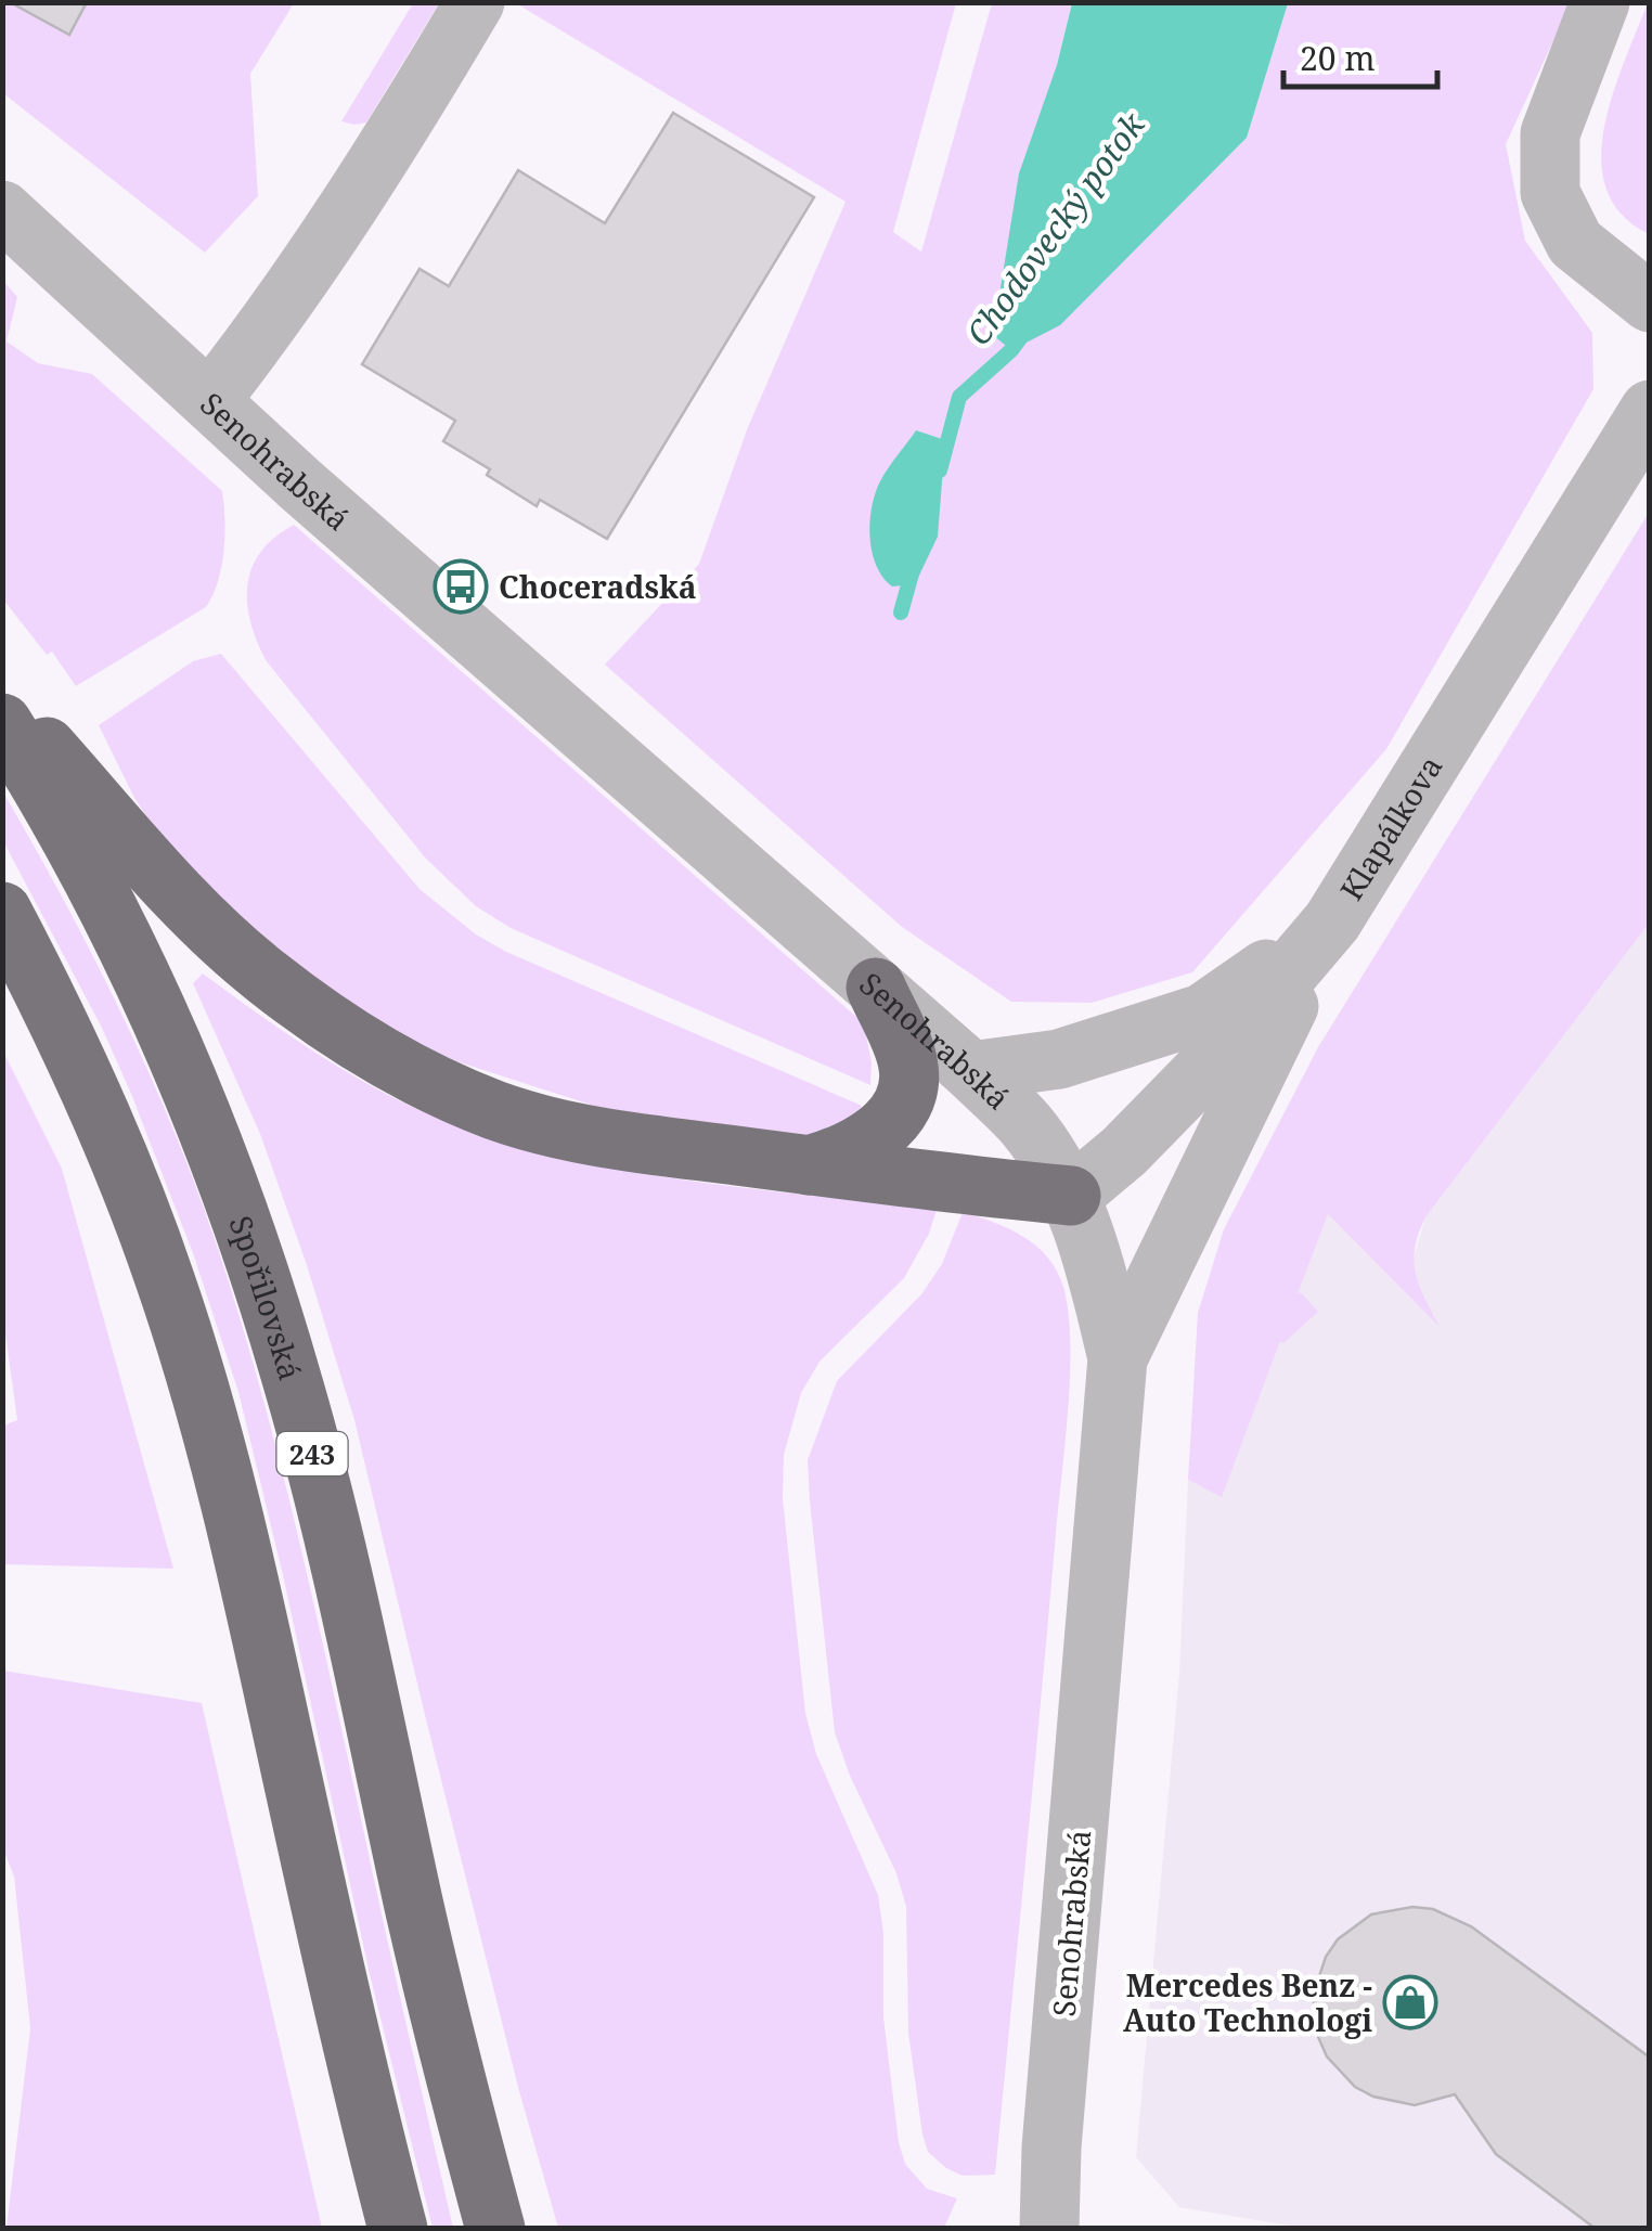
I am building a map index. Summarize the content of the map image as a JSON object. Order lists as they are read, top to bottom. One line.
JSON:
{"streets":{"highway":["Spořilovská","243"],"street":["Senohrabská","Klapálkova"]},"crossings":[["Senohrabská","Klapálkova"]],"water":["Chodovecký potok"],"places":{"bus stop":["Choceradská"],"shop":["Mercedes Benz - Auto Technologi"]},"scale_bar":"20 m"}
